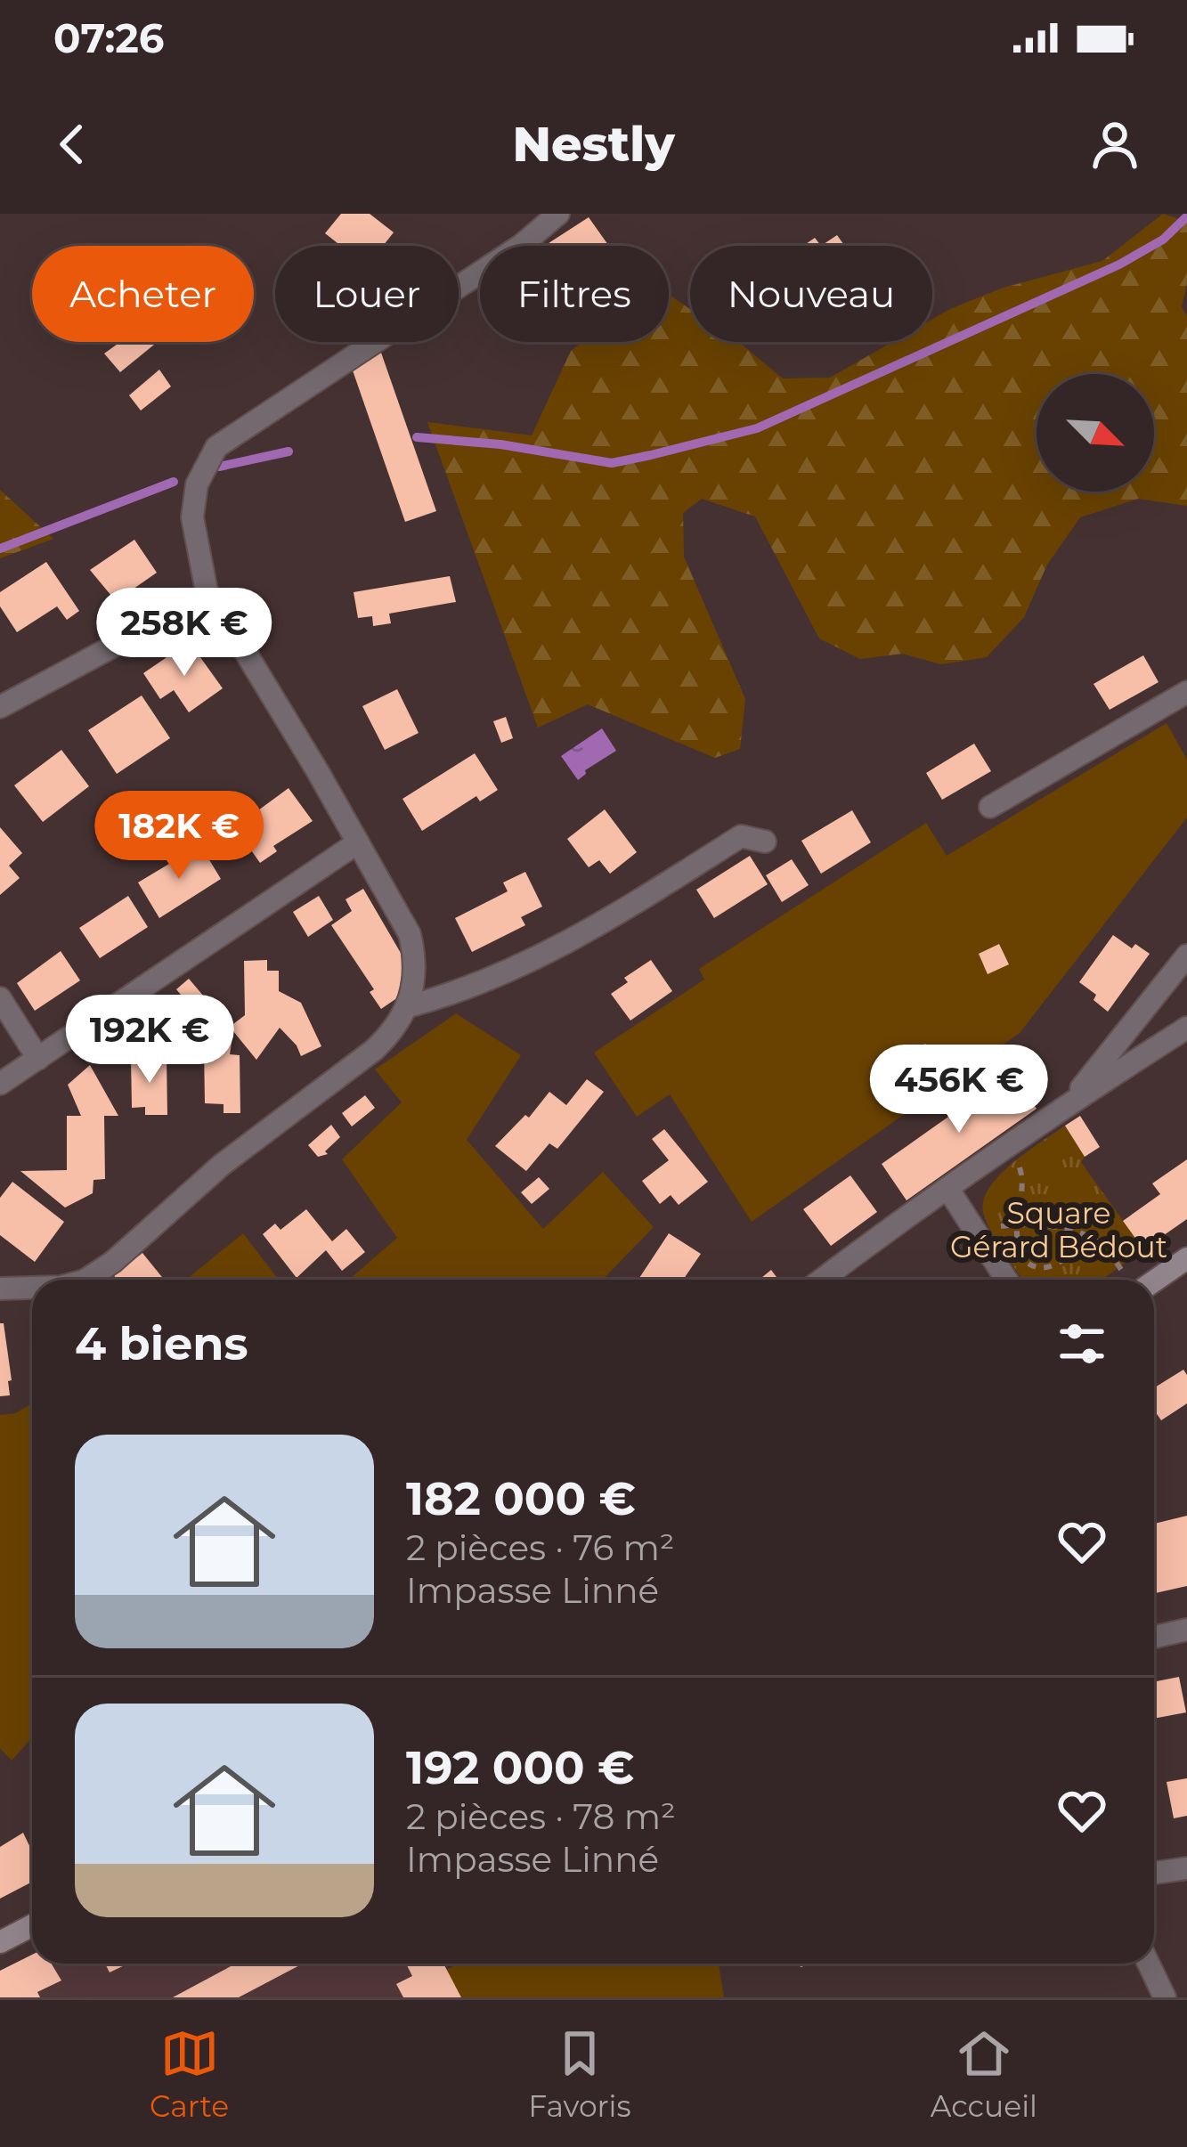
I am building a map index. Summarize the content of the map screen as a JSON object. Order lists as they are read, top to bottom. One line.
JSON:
{"parks":["Square Gérard Bédout"],"north":"bottom right","page":{"status":"07:26","header":"Nestly","chip":["Acheter","Louer","Filtres","Nouveau"],"price":["258K €","182K €","192K €","456K €"],"heading":"4 biens","list":[{"name":"182 000 €","note":"2 pièces · 76 m² · Impasse Linné"},{"name":"192 000 €","note":"2 pièces · 78 m² · Impasse Linné"}],"tabs":["Carte","Favoris","Accueil"]}}
